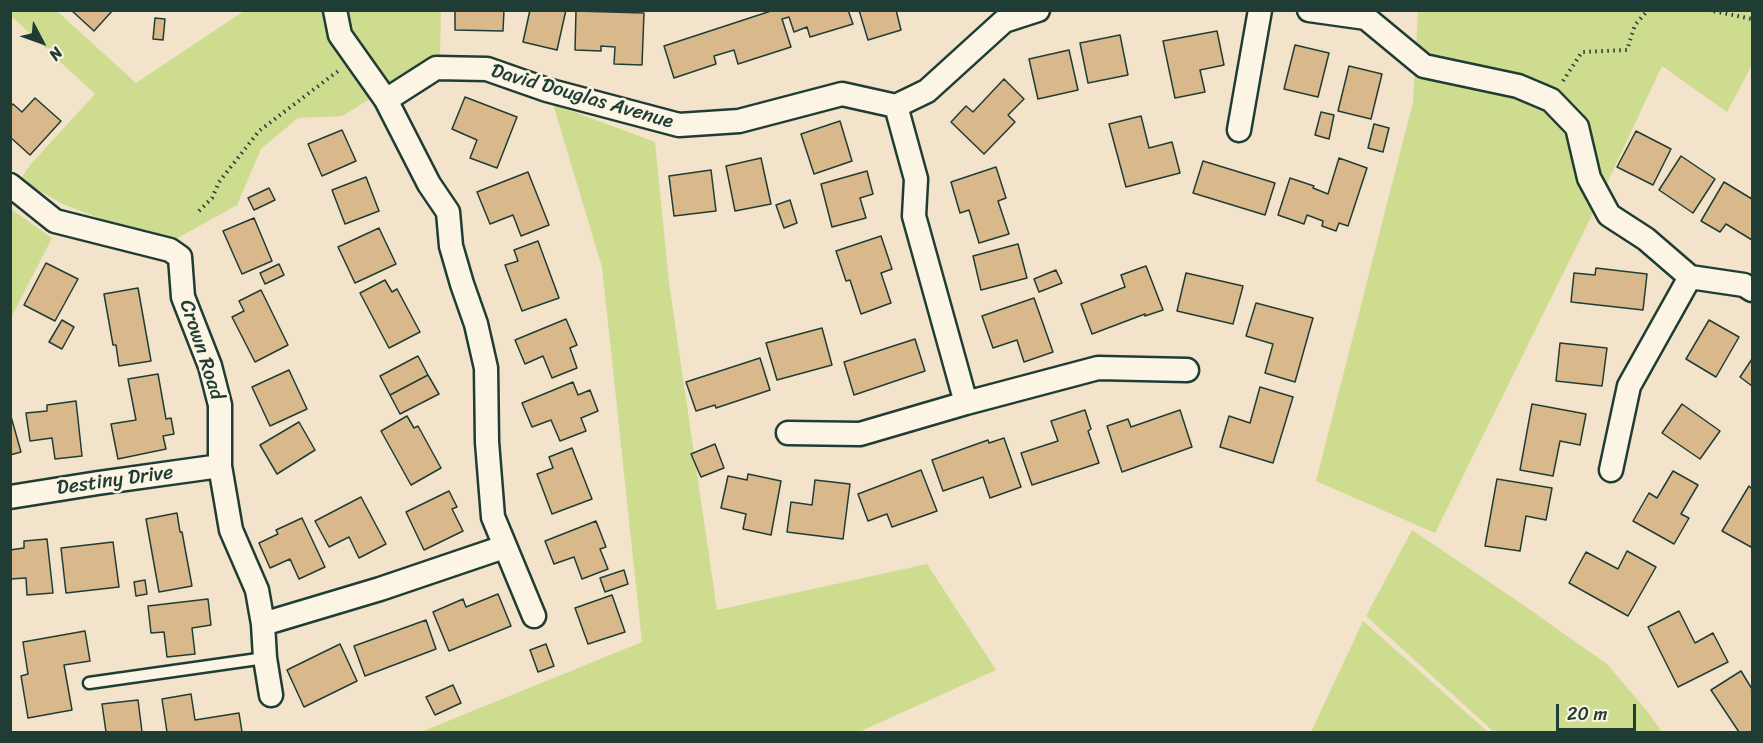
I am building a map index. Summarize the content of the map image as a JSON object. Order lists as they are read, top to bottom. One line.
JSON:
{"streets":{"street":["David Douglas Avenue","Crown Road","Destiny Drive"]},"crossings":[["Crown Road","Destiny Drive"]],"scale_bar":"20 m","north":"bottom right"}
